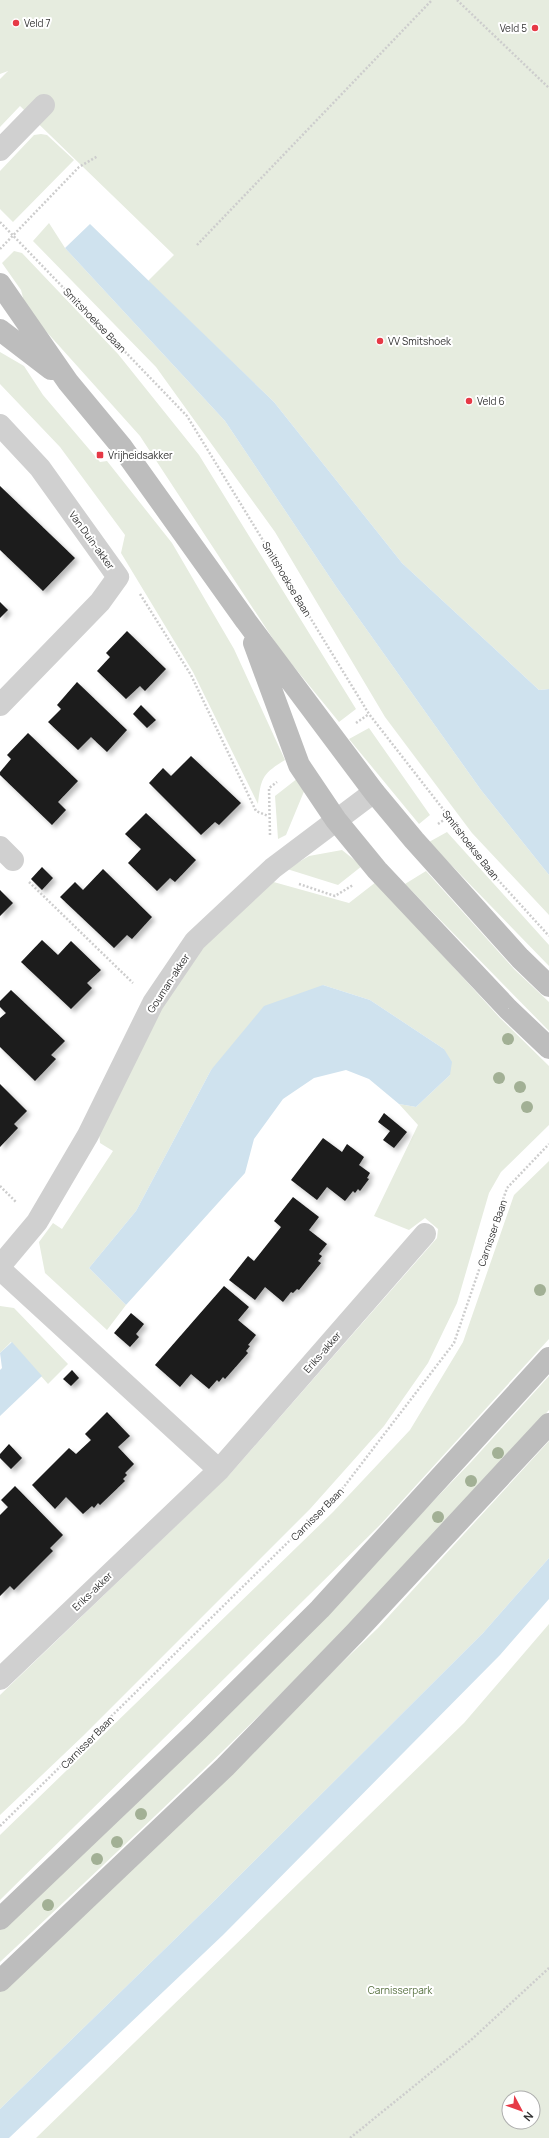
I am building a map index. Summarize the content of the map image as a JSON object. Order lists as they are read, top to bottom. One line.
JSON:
{"streets":{"street":["Van Duin-akker","Gouman-akker","Eriks-akker"],"path":["Smitshoekse Baan","Carnisser Baan"]},"parks":["Carnisserpark"],"places":{"other":["Veld 7","Veld 5","VV Smitshoek","Veld 6"],"transit":["Vrijheidsakker"]},"north":"bottom right"}
